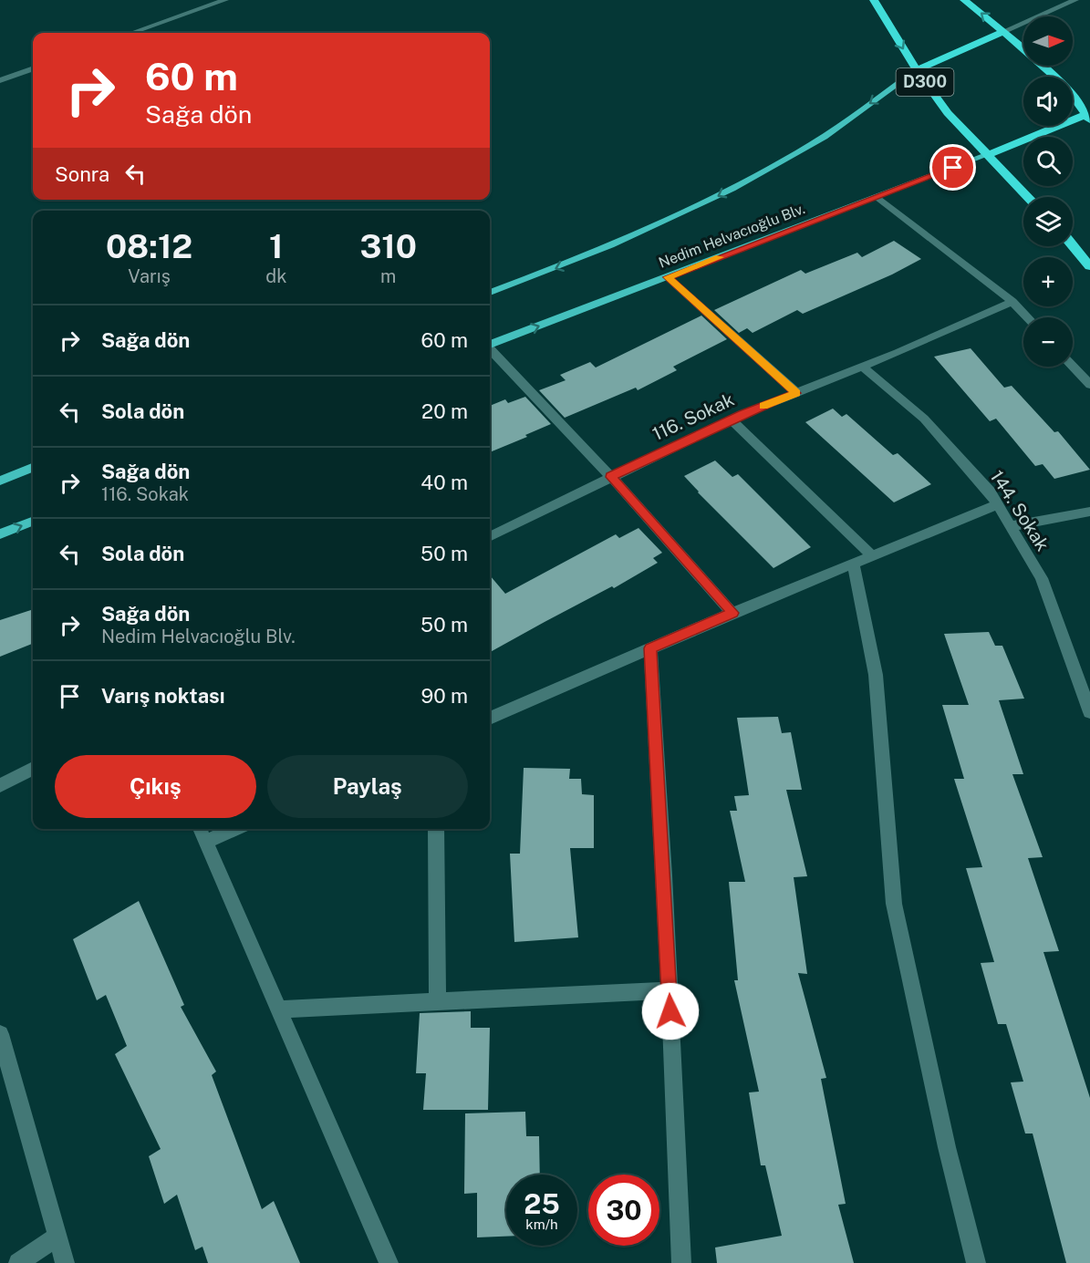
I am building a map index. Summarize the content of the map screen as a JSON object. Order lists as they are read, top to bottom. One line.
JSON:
{"streets":{"highway":["D300"],"main road":["Nedim Helvacıoğlu Blv."],"street":["116. Sokak","144. Sokak"]},"crossings":[["D300","Nedim Helvacıoğlu Blv."],["116. Sokak","144. Sokak"]],"north":"right","page":{"map_buttons":["+","−"],"turn":["60 m","Sağa dön"],"then":"Sonra","eta":["08:12","Varış","1","dk","310","m"],"list":[{"name":"Sağa dön","value":"60 m"},{"name":"Sola dön","value":"20 m"},{"name":"Sağa dön","note":"116. Sokak","value":"40 m"},{"name":"Sola dön","value":"50 m"},{"name":"Sağa dön","note":"Nedim Helvacıoğlu Blv.","value":"50 m"},{"name":"Varış noktası","value":"90 m"}],"buttons":["Çıkış","Paylaş"],"speed":"25 km/h","limit":"30"}}
